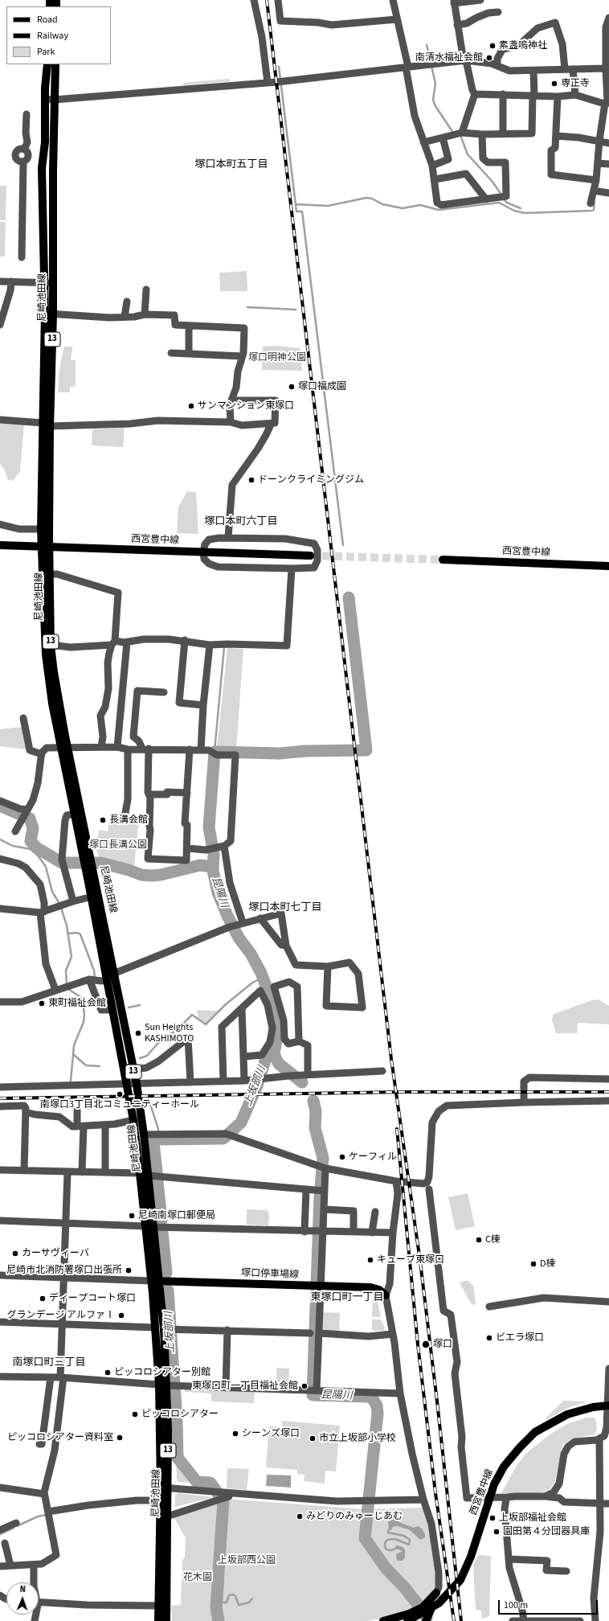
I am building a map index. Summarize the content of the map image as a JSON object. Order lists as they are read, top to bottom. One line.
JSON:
{"streets":{"main road":["尼崎池田線","13","西宮豊中線","塚口停車場線"]},"crossings":[["尼崎池田線","西宮豊中線"],["尼崎池田線","塚口停車場線"]],"districts":["塚口本町五丁目","塚口本町六丁目","塚口本町七丁目","東塚口町一丁目","南塚口町三丁目"],"water":["昆陽川","上坂部川"],"parks":["塚口明神公園","塚口長溝公園","上坂部西公園","花木園"],"places":["素盞嗚神社","南清水福祉会館","専正寺","塚口福成園","サンマンション東塚口","ドーンクライミングジム","長溝会館","東町福祉会館","Sun Heights KASHIMOTO","南塚口3丁目北コミュニティーホール","ケーフィル","尼崎南塚口郵便局","C棟","カーサヴィーバ","キューブ東塚口","D棟","尼崎市北消防署塚口出張所","ディープコート塚口","グランデージ アルファⅠ","ビエラ塚口","塚口","ピッコロシアター別館","東塚口町一丁目福祉会館","ピッコロシアター","シーンズ塚口","ピッコロシアター資料室","市立上坂部小学校","みどりのみゅーじあむ","上坂部福祉会館","園田第４分団器具庫"],"legend":["Road","Railway","Park"],"scale_bar":"100 m","north":"top"}
